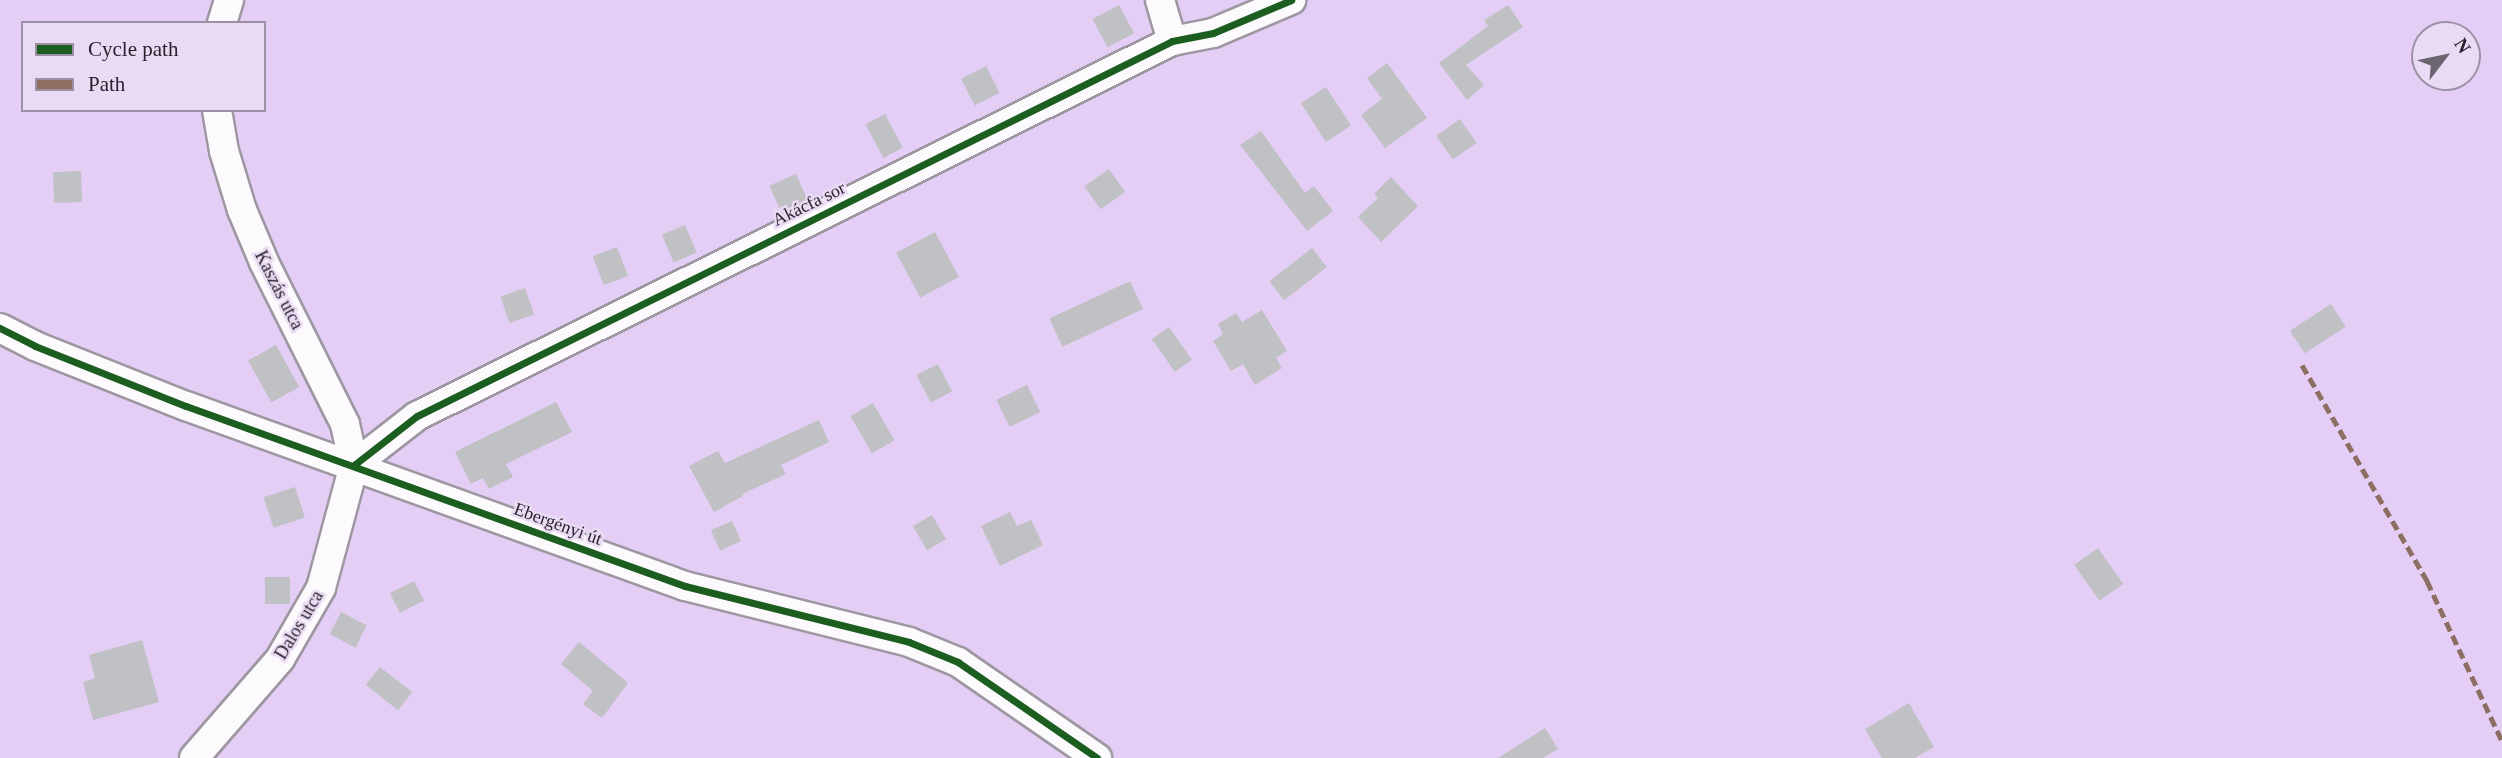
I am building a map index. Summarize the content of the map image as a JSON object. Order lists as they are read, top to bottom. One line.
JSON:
{"streets":{"street":["Akácfa sor","Kaszás utca","Ebergényi út","Dalos utca"]},"crossings":[["Akácfa sor","Kaszás utca"],["Akácfa sor","Ebergényi út"],["Akácfa sor","Dalos utca"],["Kaszás utca","Ebergényi út"],["Kaszás utca","Dalos utca"],["Ebergényi út","Dalos utca"]],"legend":["Cycle path","Path"],"north":"top right"}
